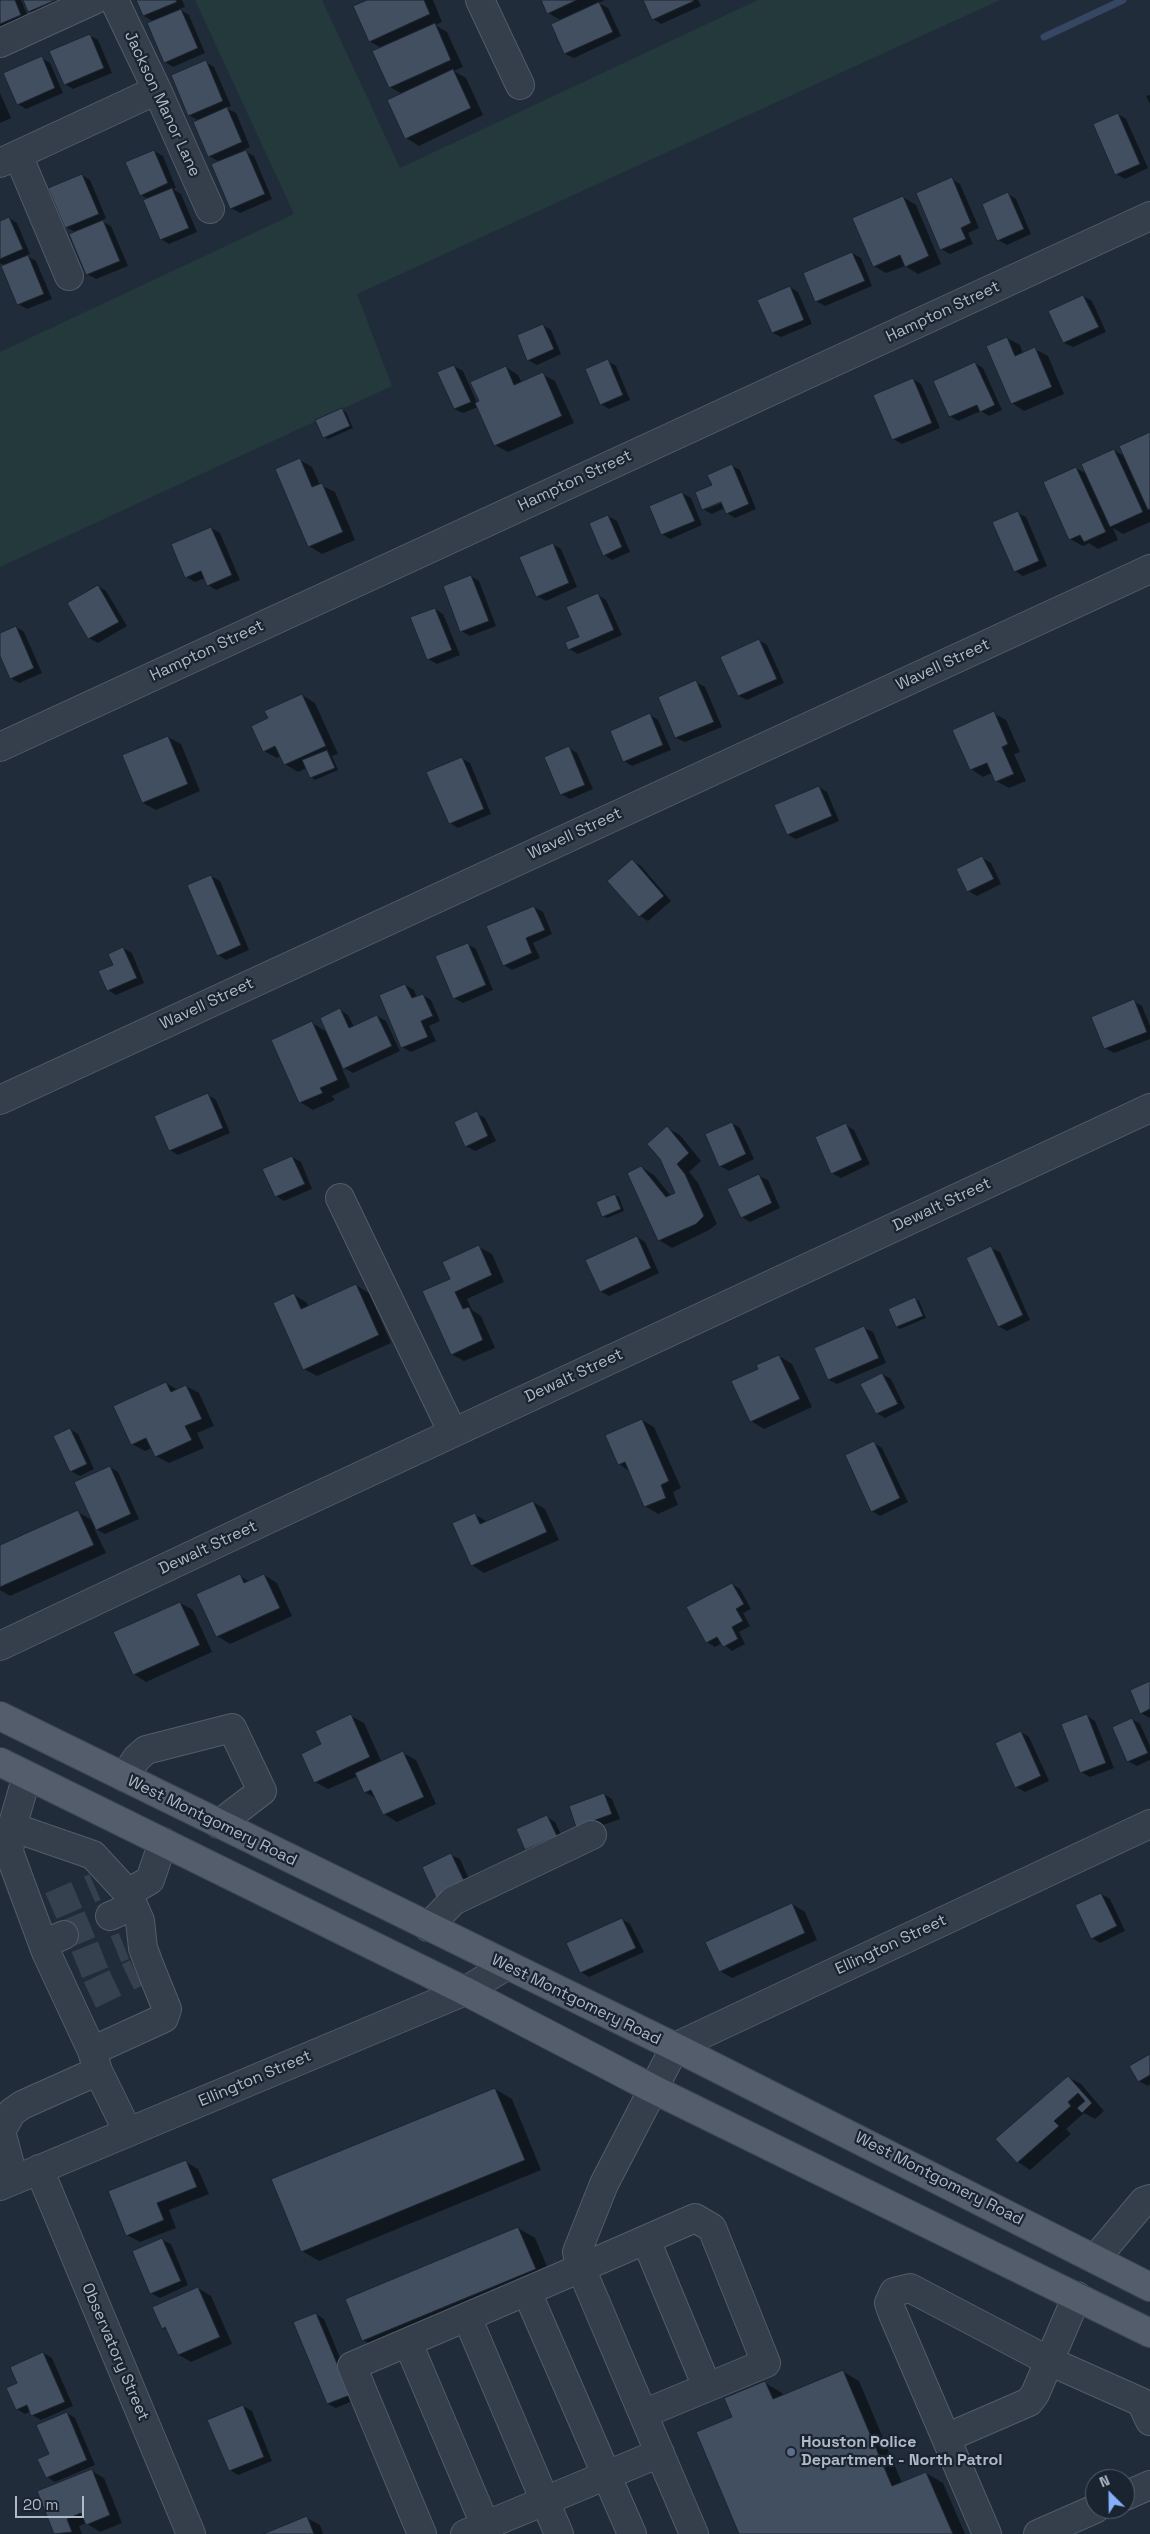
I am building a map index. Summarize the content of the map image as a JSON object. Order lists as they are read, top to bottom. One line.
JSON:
{"streets":{"main road":["West Montgomery Road"],"street":["Jackson Manor Lane","Hampton Street","Wavell Street","Dewalt Street","Ellington Street","Observatory Street"]},"crossings":[["West Montgomery Road","Ellington Street"],["Ellington Street","Observatory Street"]],"places":["Houston Police Department - North Patrol"],"scale_bar":"20 m","north":"top left"}
